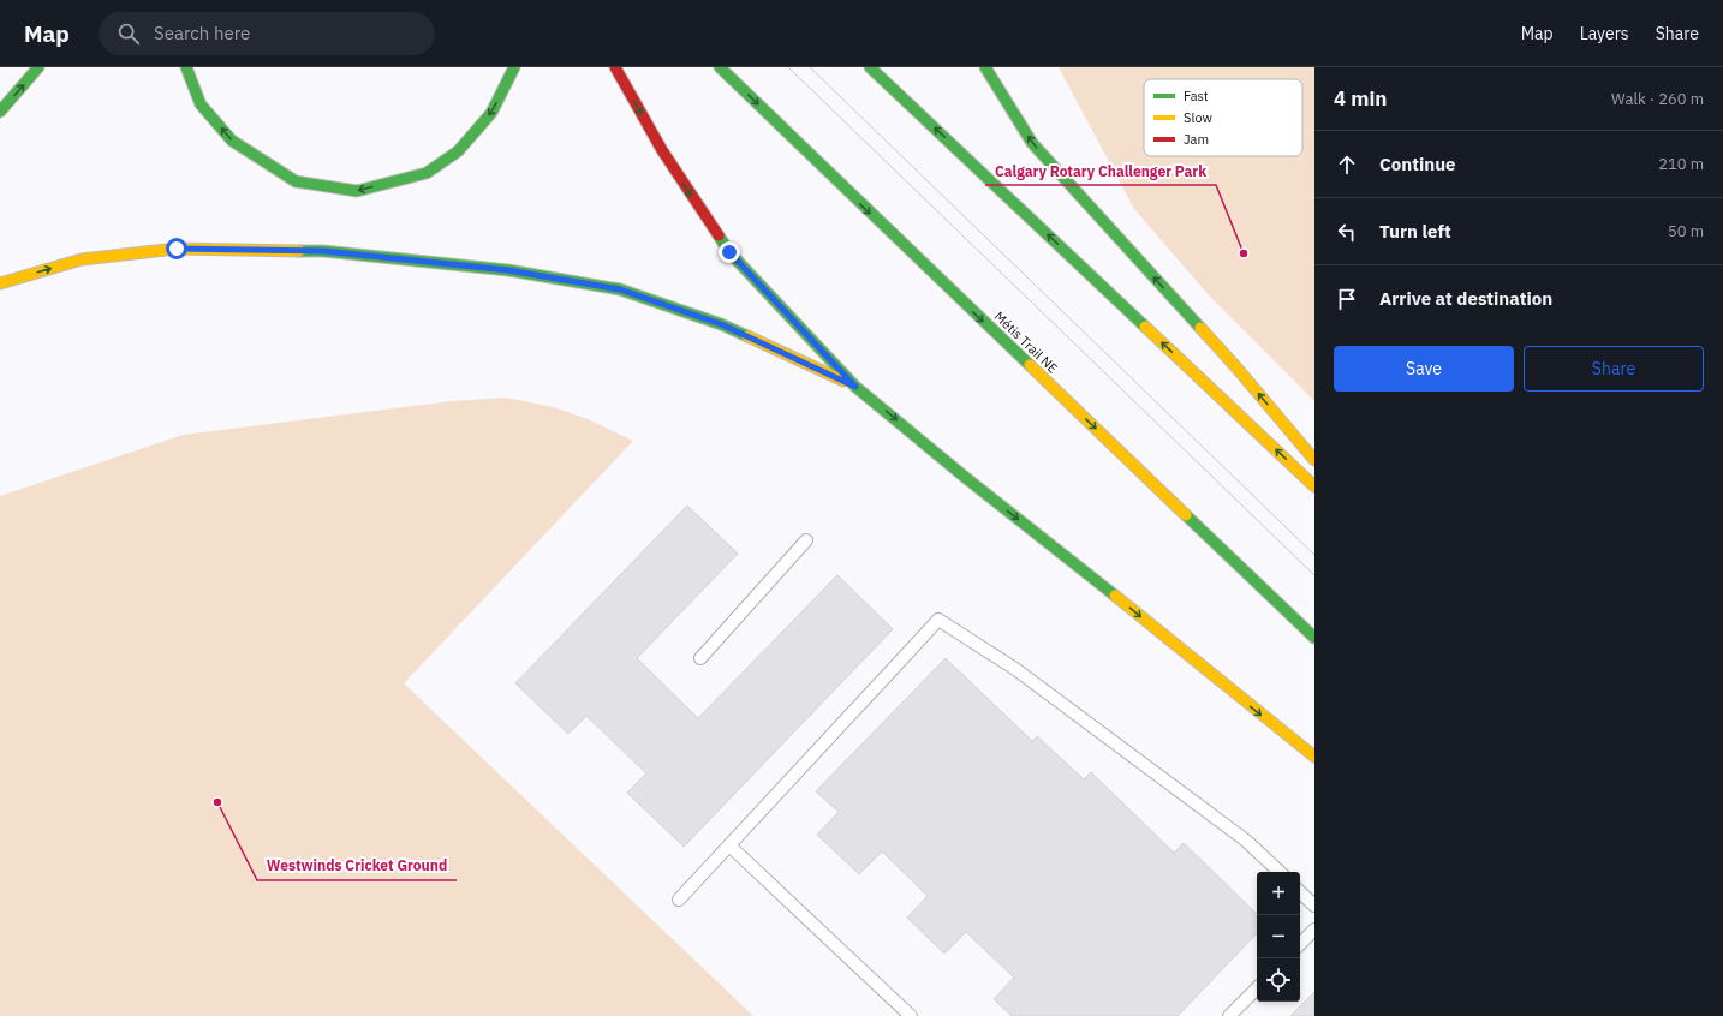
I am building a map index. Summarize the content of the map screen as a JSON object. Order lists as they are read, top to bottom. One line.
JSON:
{"streets":{"main road":["Métis Trail NE"]},"one_way":["Métis Trail NE"],"places":["Calgary Rotary Challenger Park","Westwinds Cricket Ground"],"legend":["Fast","Slow","Jam"],"page":{"header":"Map","search":"Search here","nav":["Map","Layers","Share"],"heading":["4 min","Walk · 260 m"],"list":[["Continue","210 m"],["Turn left","50 m"],"Arrive at destination"],"buttons":["Save","Share"],"map_buttons":["+","−"]}}
